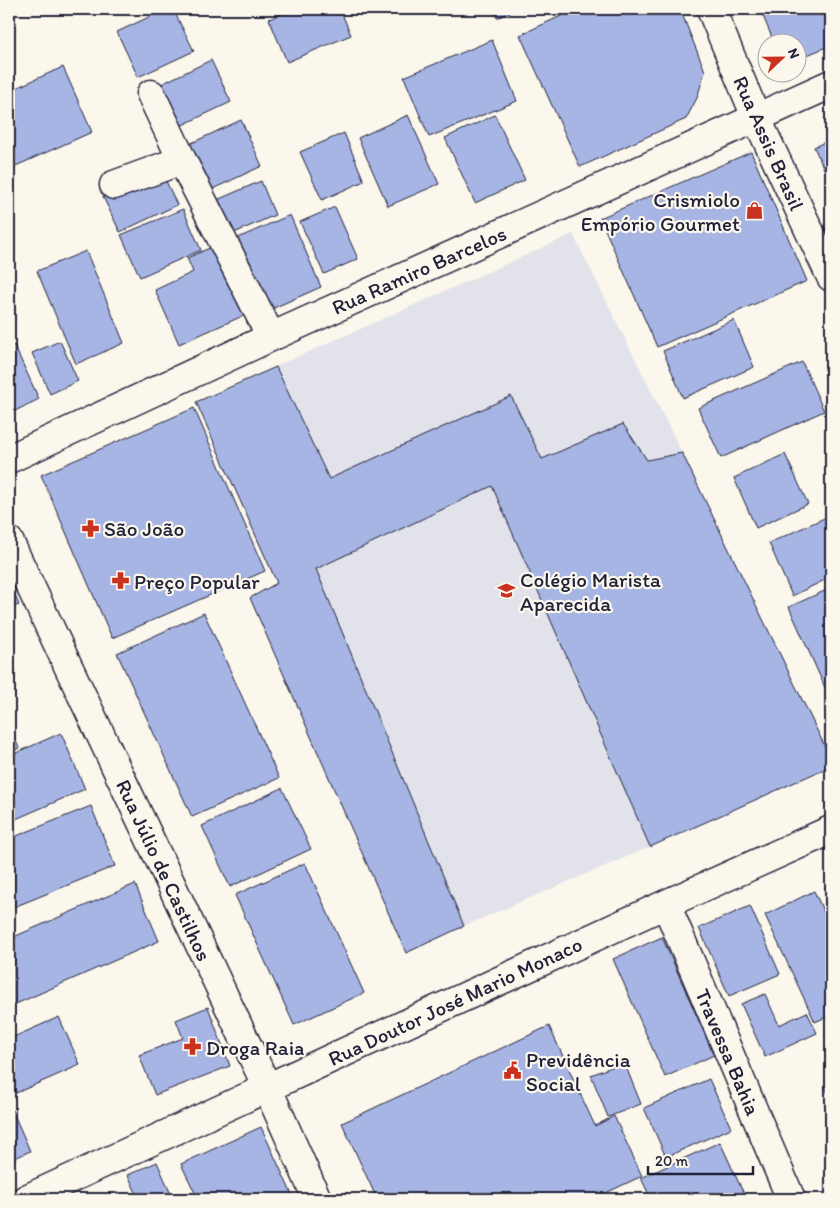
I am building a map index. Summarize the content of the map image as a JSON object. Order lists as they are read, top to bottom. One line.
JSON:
{"streets":{"street":["Rua Assis Brasil","Rua Ramiro Barcelos","Rua Júlio de Castilhos","Rua Doutor José Mario Monaco","Travessa Bahia"]},"crossings":[["Rua Assis Brasil","Rua Ramiro Barcelos"],["Rua Júlio de Castilhos","Rua Doutor José Mario Monaco"],["Rua Doutor José Mario Monaco","Travessa Bahia"]],"places":{"shop":["Crismiolo Empório Gourmet"],"pharmacy":["São João","Preço Popular","Droga Raia"],"school or university":["Colégio Marista Aparecida"],"public building":["Previdência Social"]},"scale_bar":"20 m","north":"right"}
